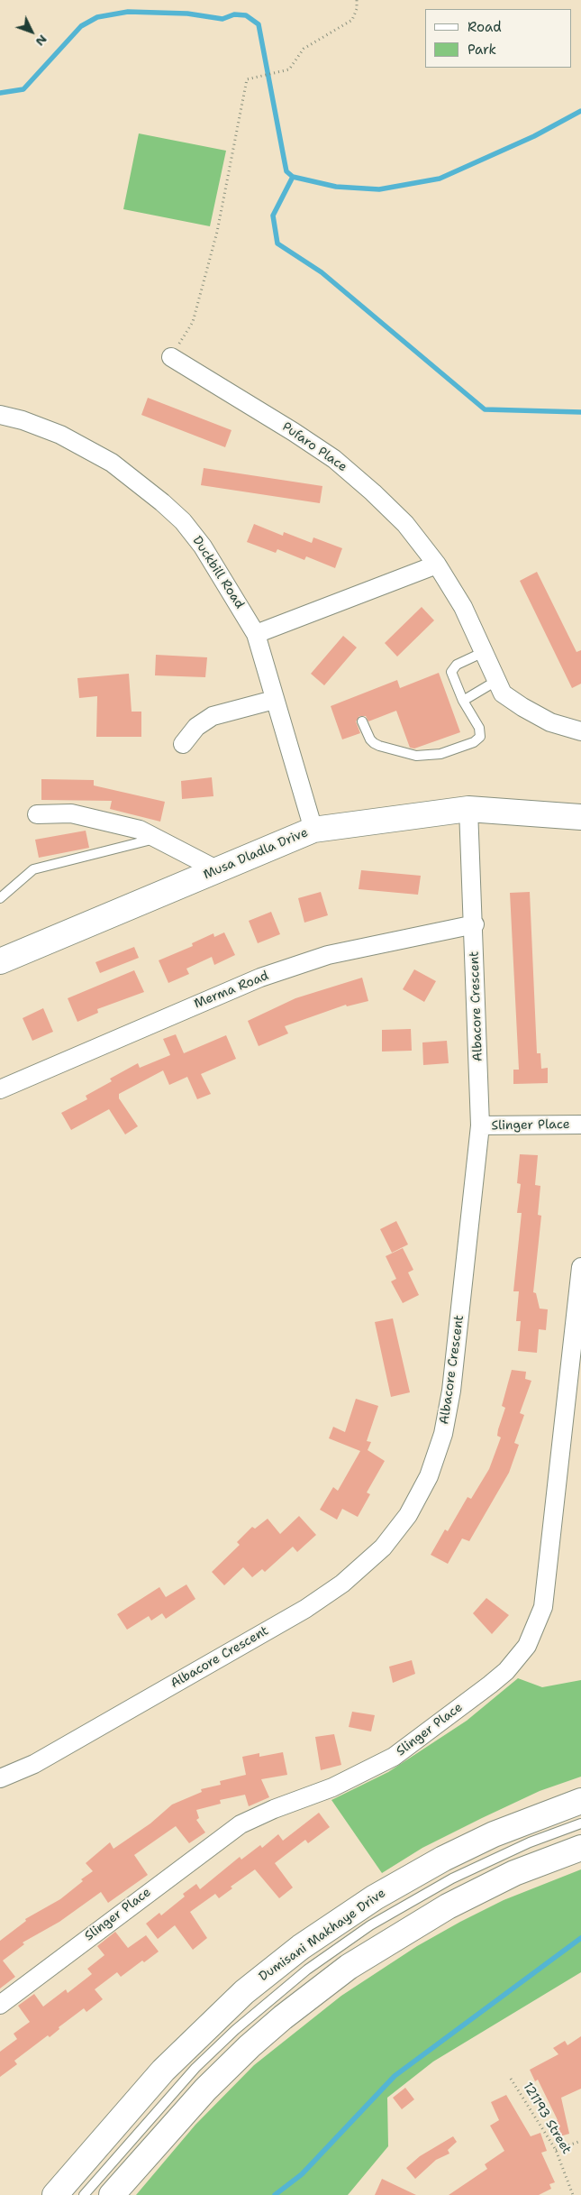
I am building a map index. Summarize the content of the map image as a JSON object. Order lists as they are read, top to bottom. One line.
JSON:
{"streets":{"main road":["Musa Dladla Drive","Dumisani Makhaye Drive"],"street":["Pufaro Place","Duckbill Road","Merma Road","Albacore Crescent","Slinger Place"],"path":["121193 Street"]},"crossings":[["Duckbill Road","Musa Dladla Drive"],["Musa Dladla Drive","Albacore Crescent"],["Merma Road","Albacore Crescent"],["Albacore Crescent","Slinger Place"]],"legend":["Road","Park"],"north":"bottom right"}
